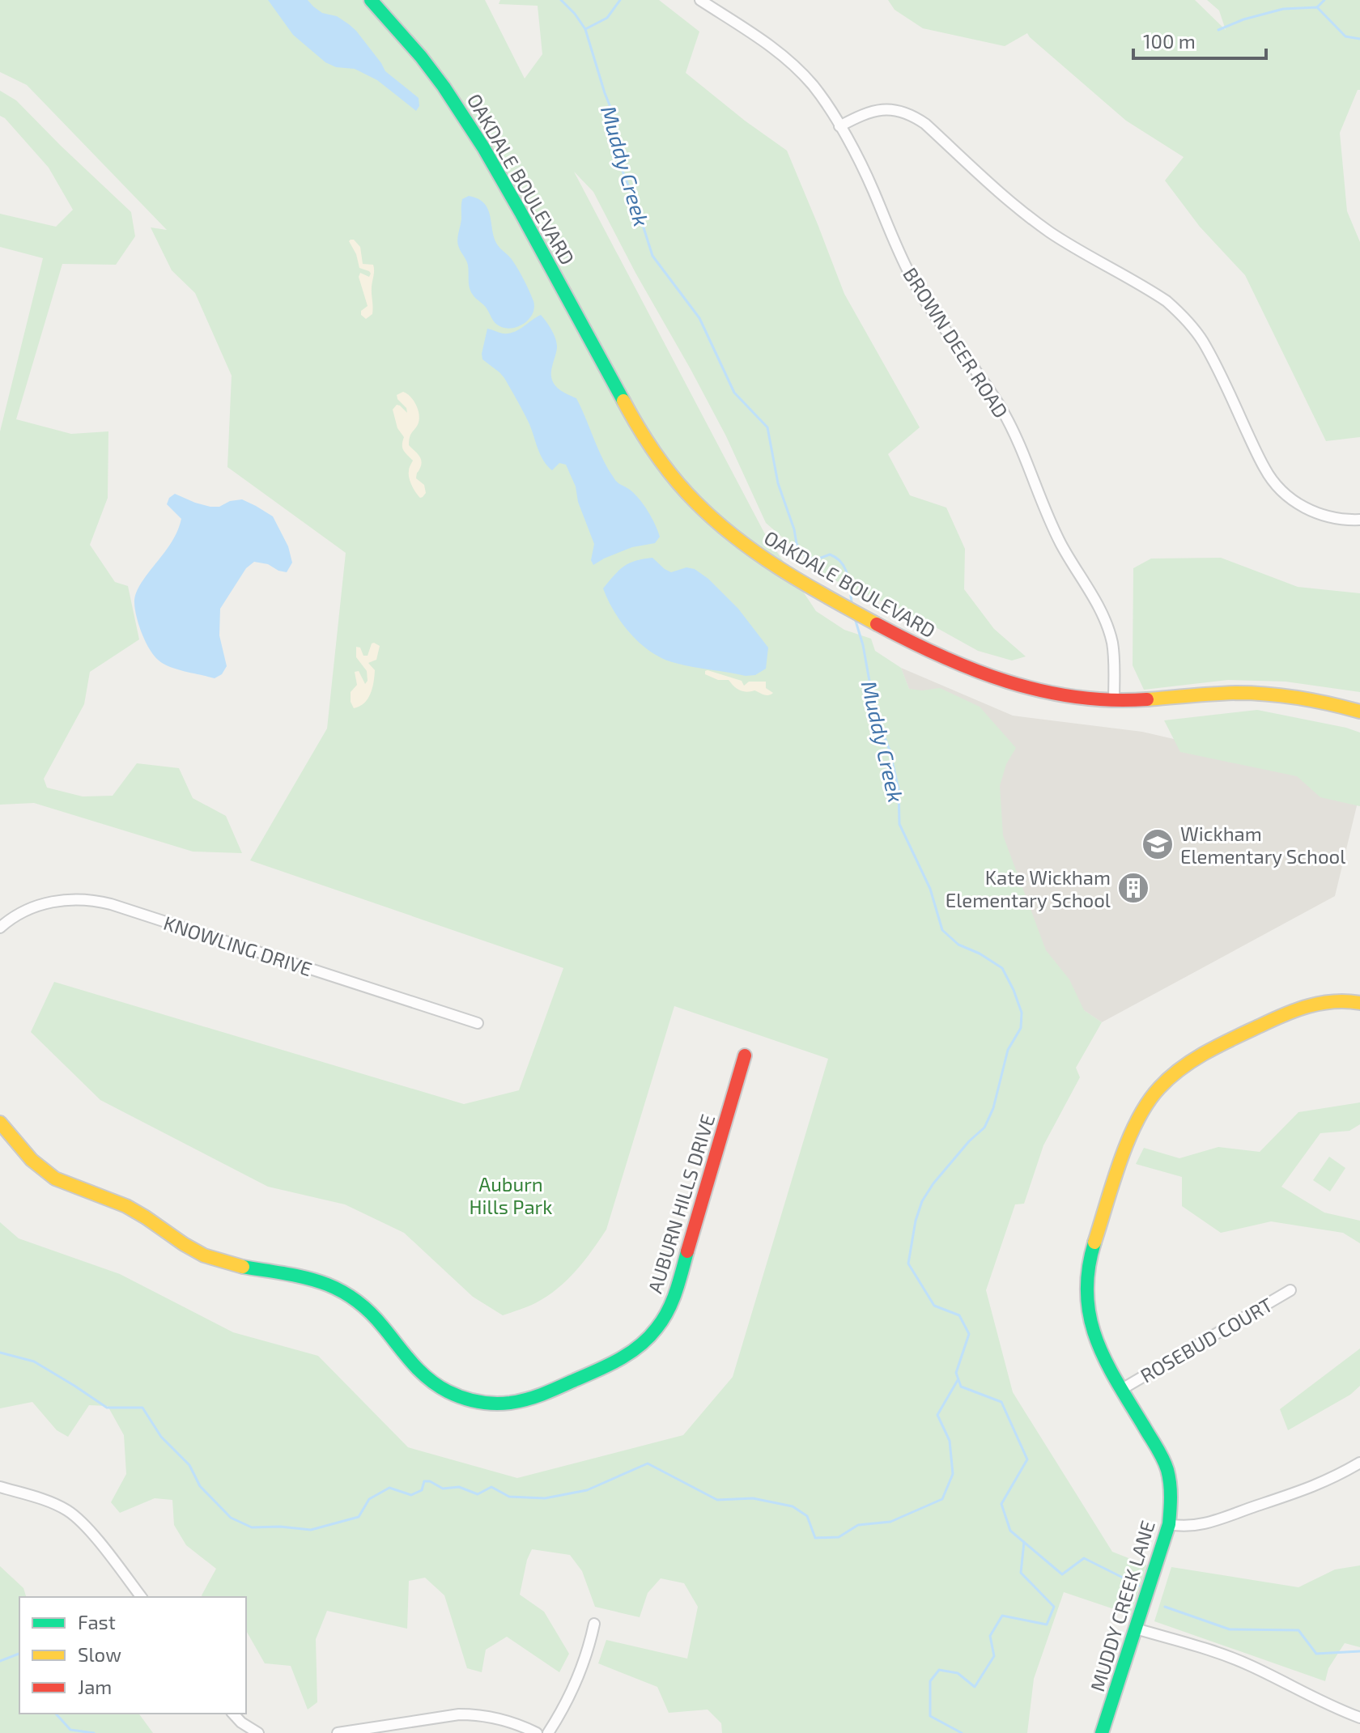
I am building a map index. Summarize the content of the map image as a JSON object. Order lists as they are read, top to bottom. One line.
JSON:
{"streets":{"street":["OAKDALE BOULEVARD","BROWN DEER ROAD","KNOWLING DRIVE","AUBURN HILLS DRIVE","ROSEBUD COURT","MUDDY CREEK LANE"]},"crossings":[["OAKDALE BOULEVARD","BROWN DEER ROAD"],["ROSEBUD COURT","MUDDY CREEK LANE"]],"water":["Muddy Creek"],"parks":["Auburn Hills Park"],"places":{"school or university":["Wickham Elementary School"],"building":["Kate Wickham Elementary School"]},"legend":["Fast","Slow","Jam"],"scale_bar":"100 m"}
